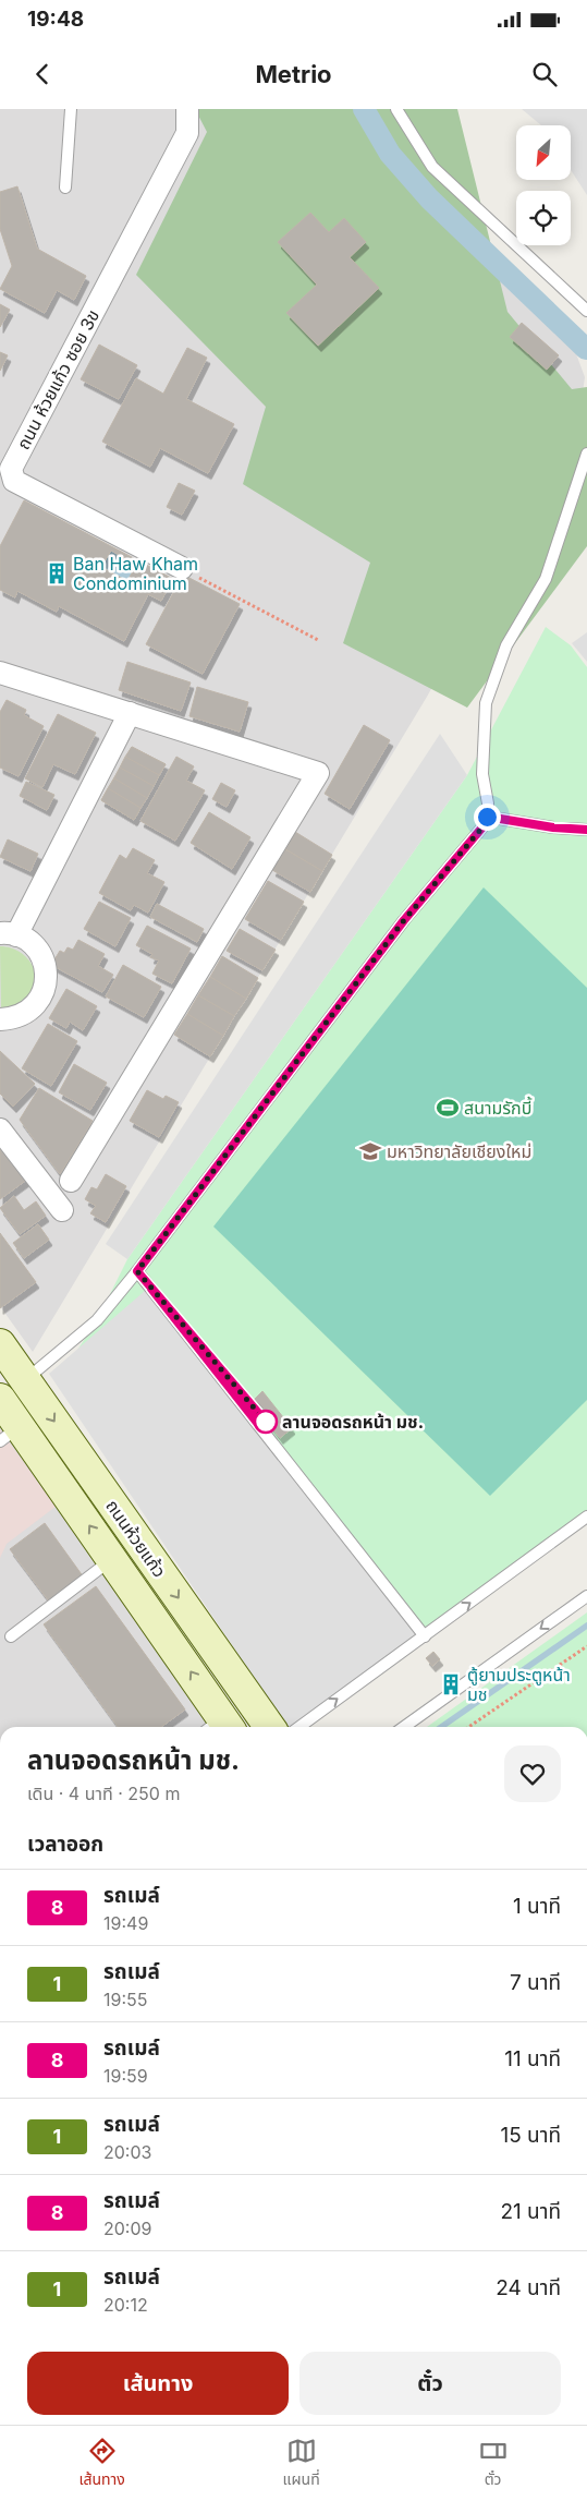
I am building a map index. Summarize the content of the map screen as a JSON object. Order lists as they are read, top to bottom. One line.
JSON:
{"streets":{"main road":["ถนนห้วยแก้ว"],"street":["ถนน ห้วยแก้ว ซอย 3ข"]},"places":{"building":["Ban Haw Kham Condominium","ตู้ยามประตูหน้า มช"],"sports":["สนามรักบี้"],"school or university":["มหาวิทยาลัยเชียงใหม่"],"other":["ลานจอดรถหน้า มช."]},"lines":["bus line 8"],"north":"bottom left","page":{"status":"19:48","header":"Metrio","heading":[["ลานจอดรถหน้า มช.","เดิน · 4 นาที · 250 m"],"เวลาออก"],"list":[{"mark":"8","name":"รถเมล์","note":"19:49","value":"1 นาที"},{"mark":"1","name":"รถเมล์","note":"19:55","value":"7 นาที"},{"mark":"8","name":"รถเมล์","note":"19:59","value":"11 นาที"},{"mark":"1","name":"รถเมล์","note":"20:03","value":"15 นาที"},{"mark":"8","name":"รถเมล์","note":"20:09","value":"21 นาที"},{"mark":"1","name":"รถเมล์","note":"20:12","value":"24 นาที"}],"buttons":["เส้นทาง","ตั๋ว"],"tabs":["เส้นทาง","แผนที่","ตั๋ว"]}}
